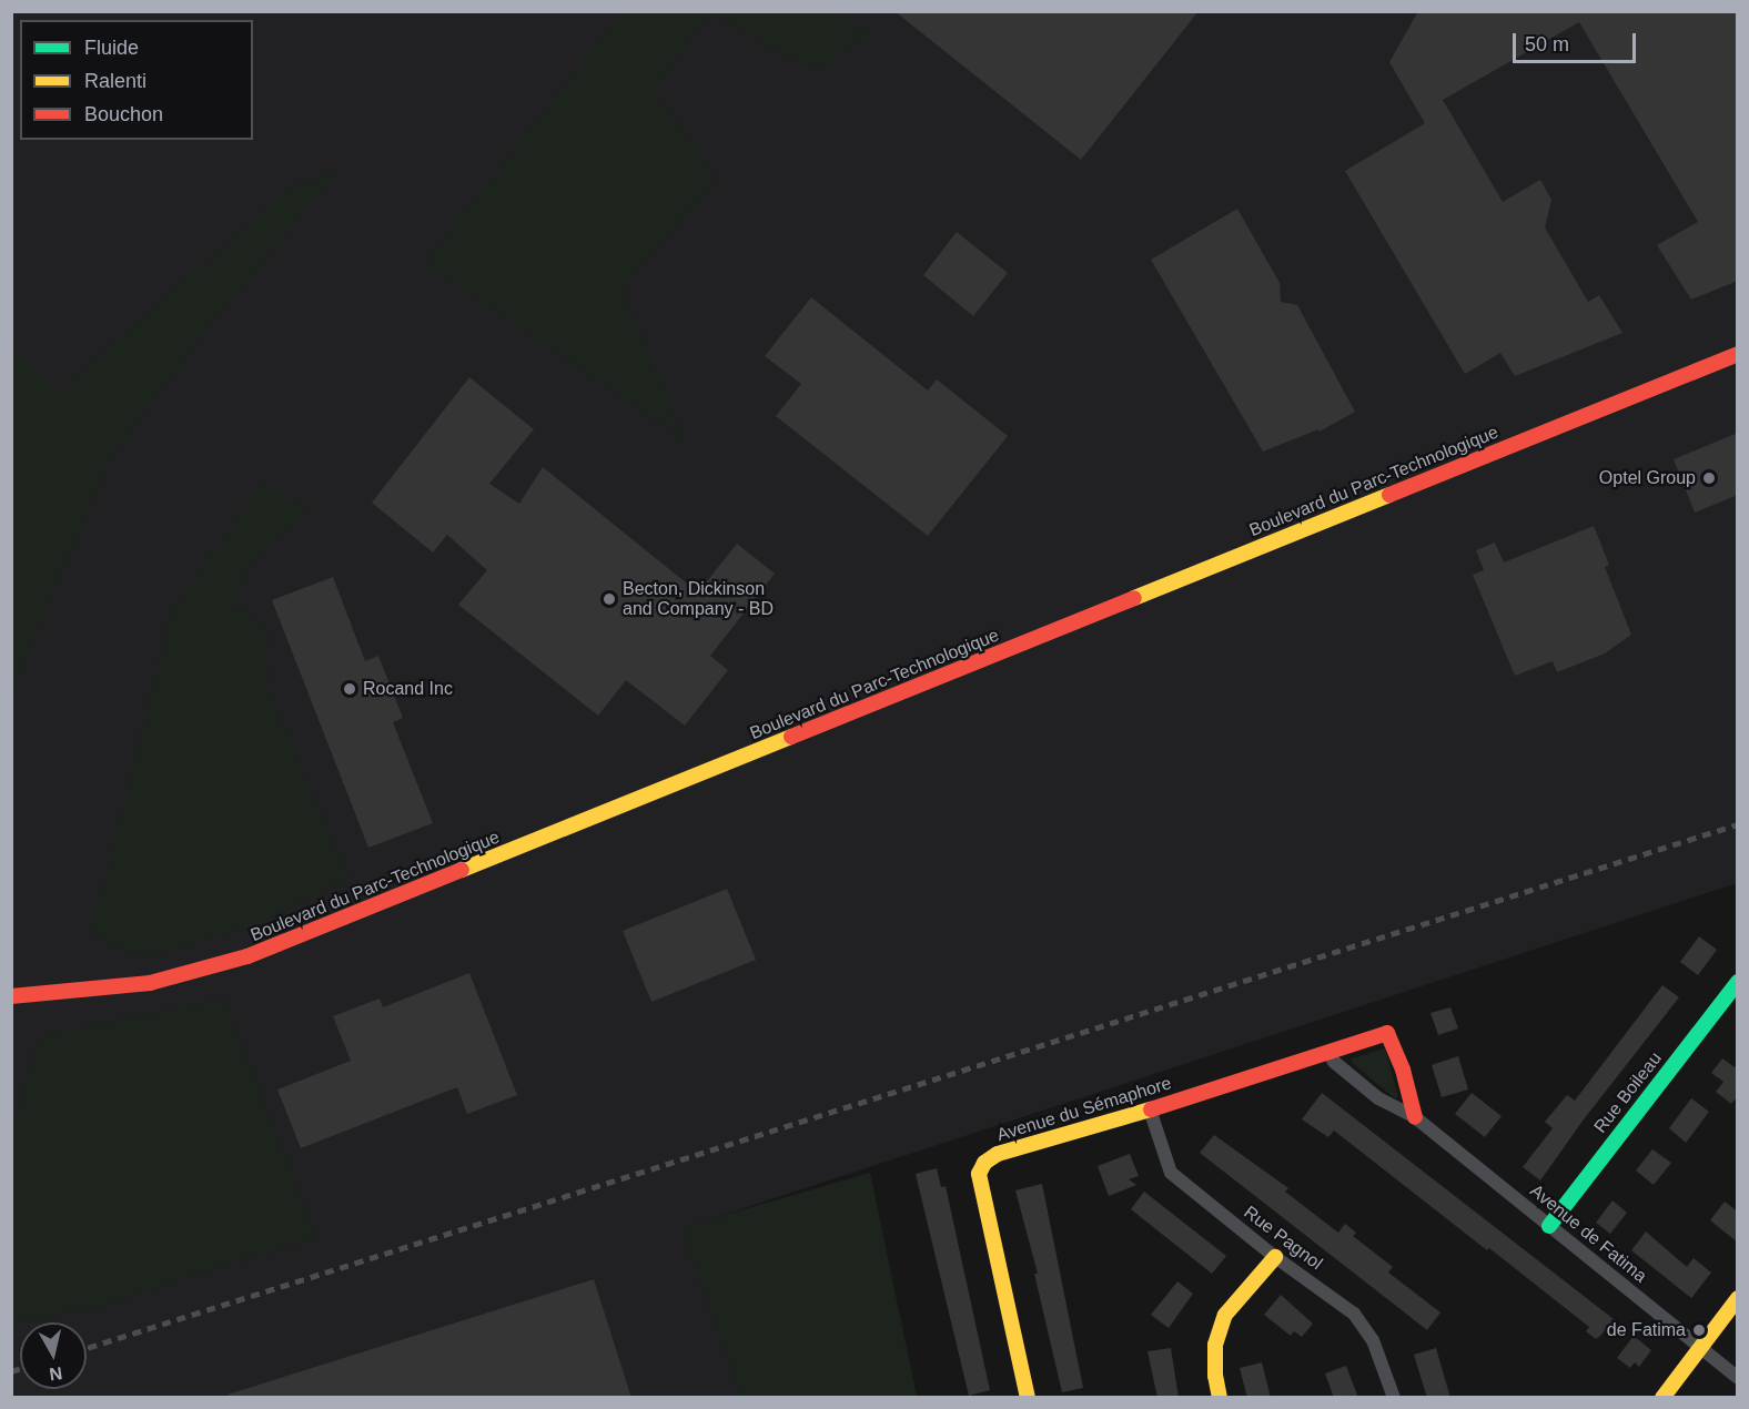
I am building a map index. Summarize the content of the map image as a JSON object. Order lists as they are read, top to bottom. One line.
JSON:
{"streets":{"street":["Boulevard du Parc-Technologique","Rue Boileau","Avenue du Sémaphore","Avenue de Fatima","Rue Pagnol"]},"crossings":[["Rue Boileau","Avenue de Fatima"],["Avenue du Sémaphore","Avenue de Fatima"],["Avenue du Sémaphore","Rue Pagnol"]],"places":["Optel Group","Becton, Dickinson and Company - BD","Rocand Inc","de Fatima"],"legend":["Fluide","Ralenti","Bouchon"],"scale_bar":"50 m","north":"bottom"}
